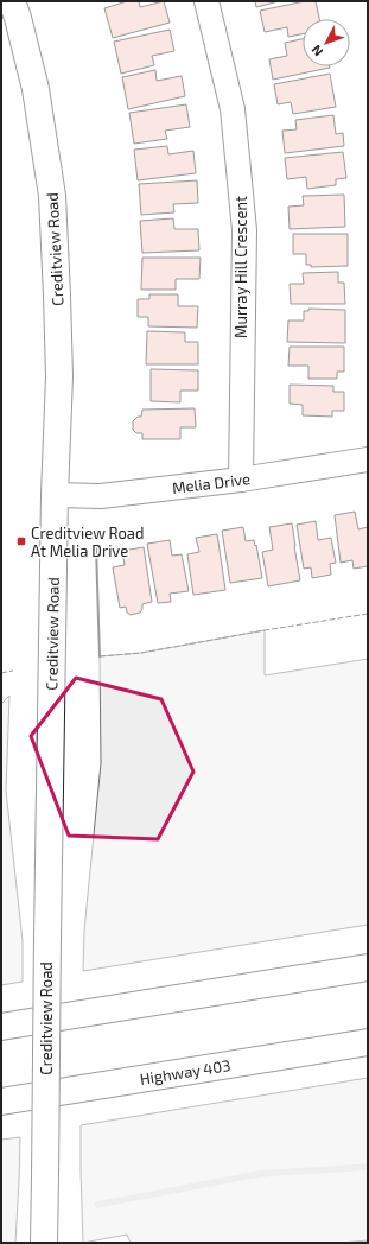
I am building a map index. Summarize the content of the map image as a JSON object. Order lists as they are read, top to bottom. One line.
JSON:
{"streets":{"main road":["Creditview Road","Highway 403"],"street":["Murray Hill Crescent","Melia Drive"]},"crossings":[["Creditview Road","Melia Drive"],["Murray Hill Crescent","Melia Drive"]],"places":{"transit":["Creditview Road At Melia Drive"]},"north":"bottom left"}
